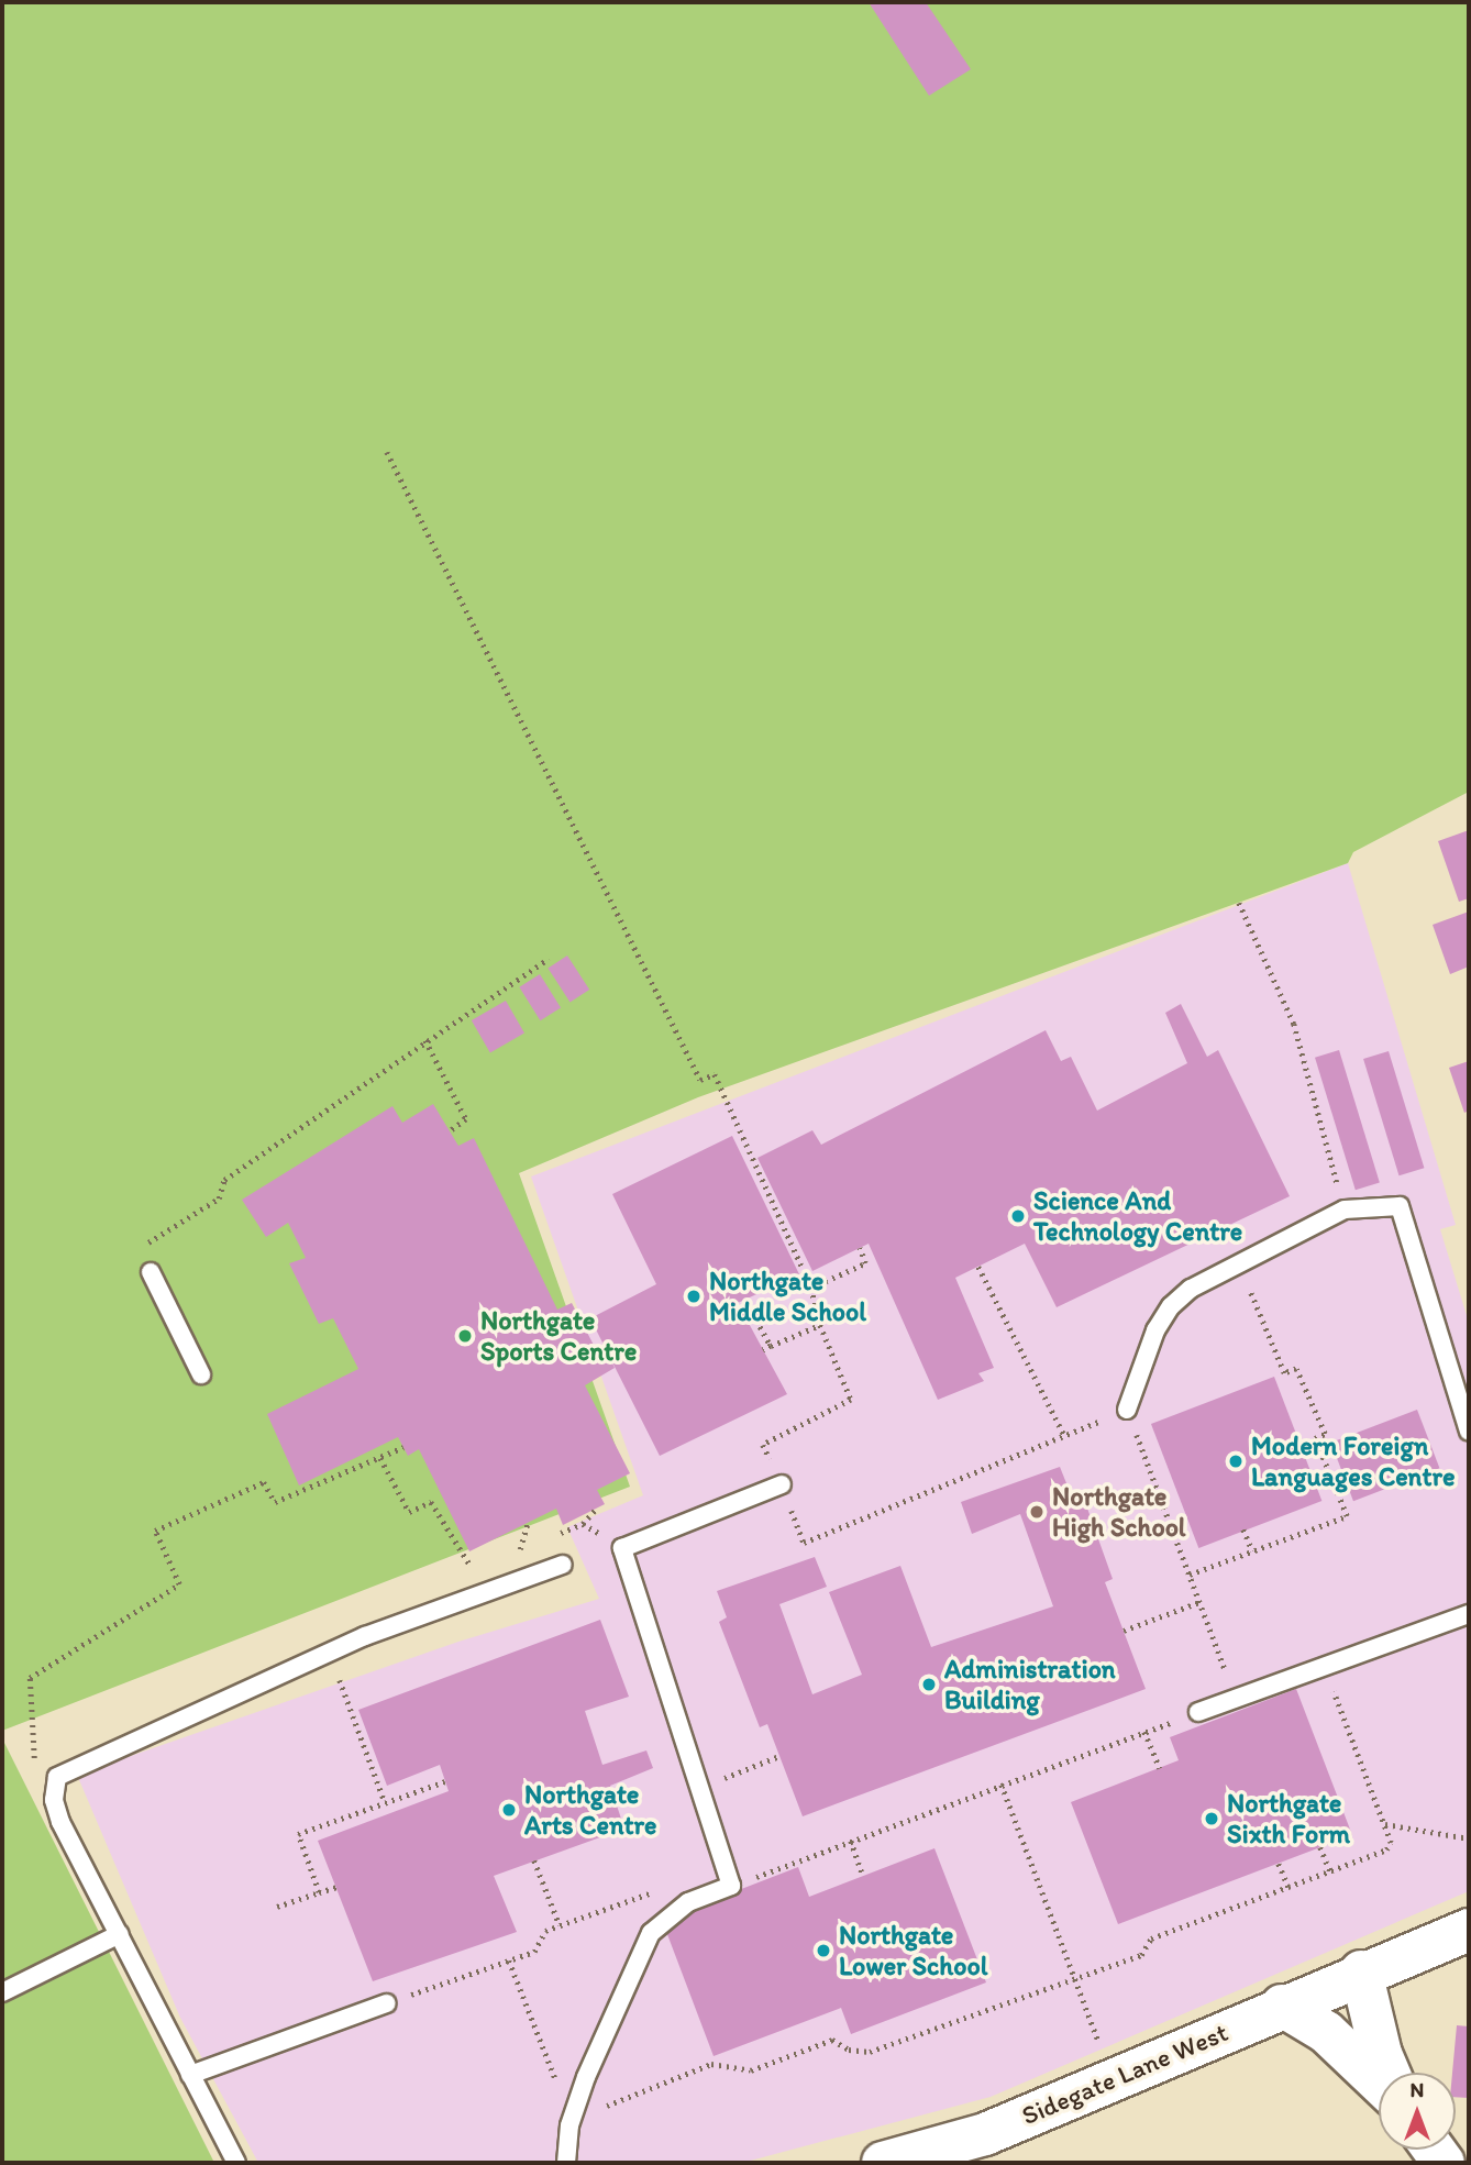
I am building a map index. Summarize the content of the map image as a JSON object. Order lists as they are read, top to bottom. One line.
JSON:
{"streets":{"street":["Sidegate Lane West"]},"places":["Science And Technology Centre","Northgate Middle School","Northgate Sports Centre","Modern Foreign Languages Centre","Northgate High School","Administration Building","Northgate Arts Centre","Northgate Sixth Form","Northgate Lower School"],"north":"top"}
